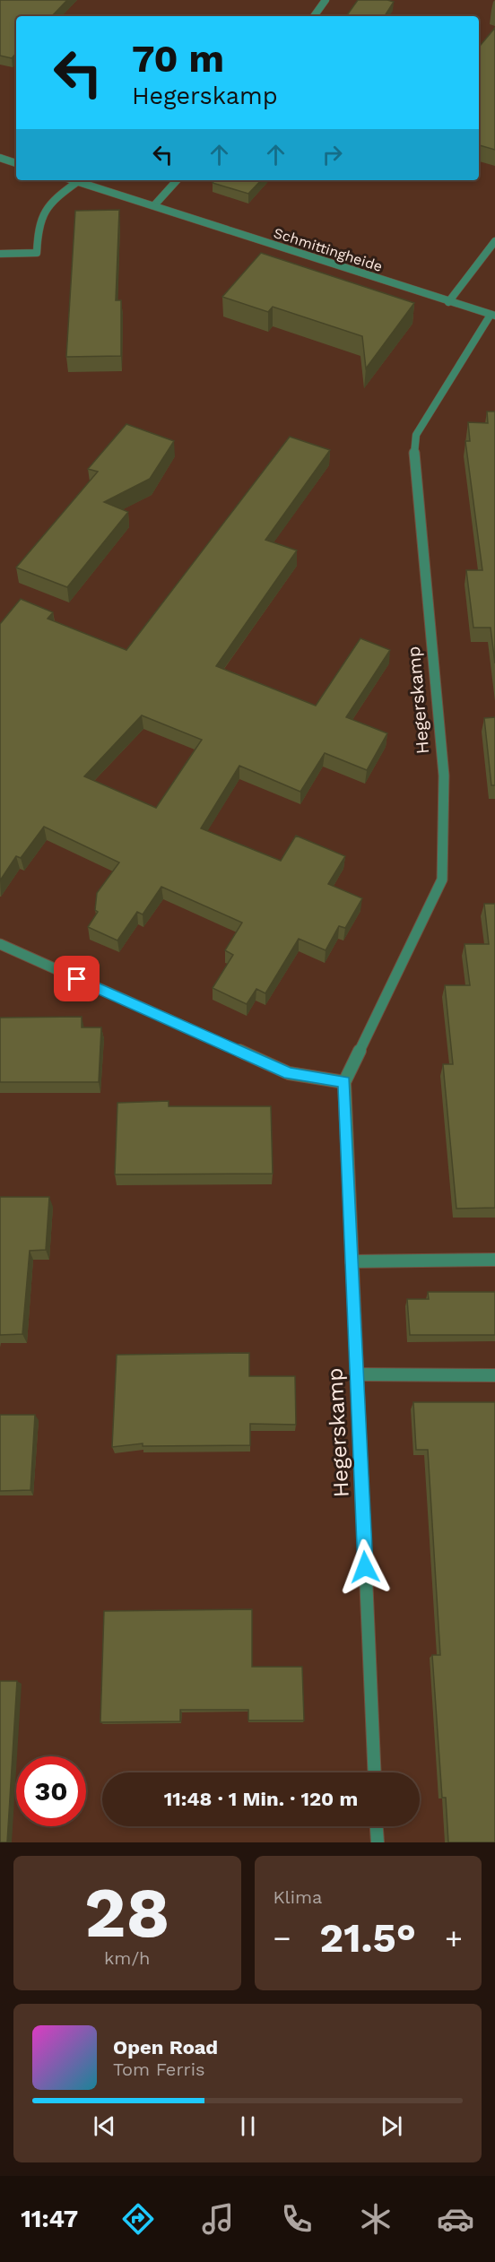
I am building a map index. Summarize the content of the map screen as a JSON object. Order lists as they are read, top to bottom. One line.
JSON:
{"streets":{"street":["Schmittingheide","Hegerskamp"]},"crossings":[["Schmittingheide","Hegerskamp"]],"page":{"turn":["70 m","Hegerskamp"],"limit":"30","trip":"11:48 · 1 Min. · 120 m","tile":[["28","km/h"],"Klima"],"heat":["−","21.5°","+"],"song":["Open Road","Tom Ferris"],"tabs":"11:47"}}
